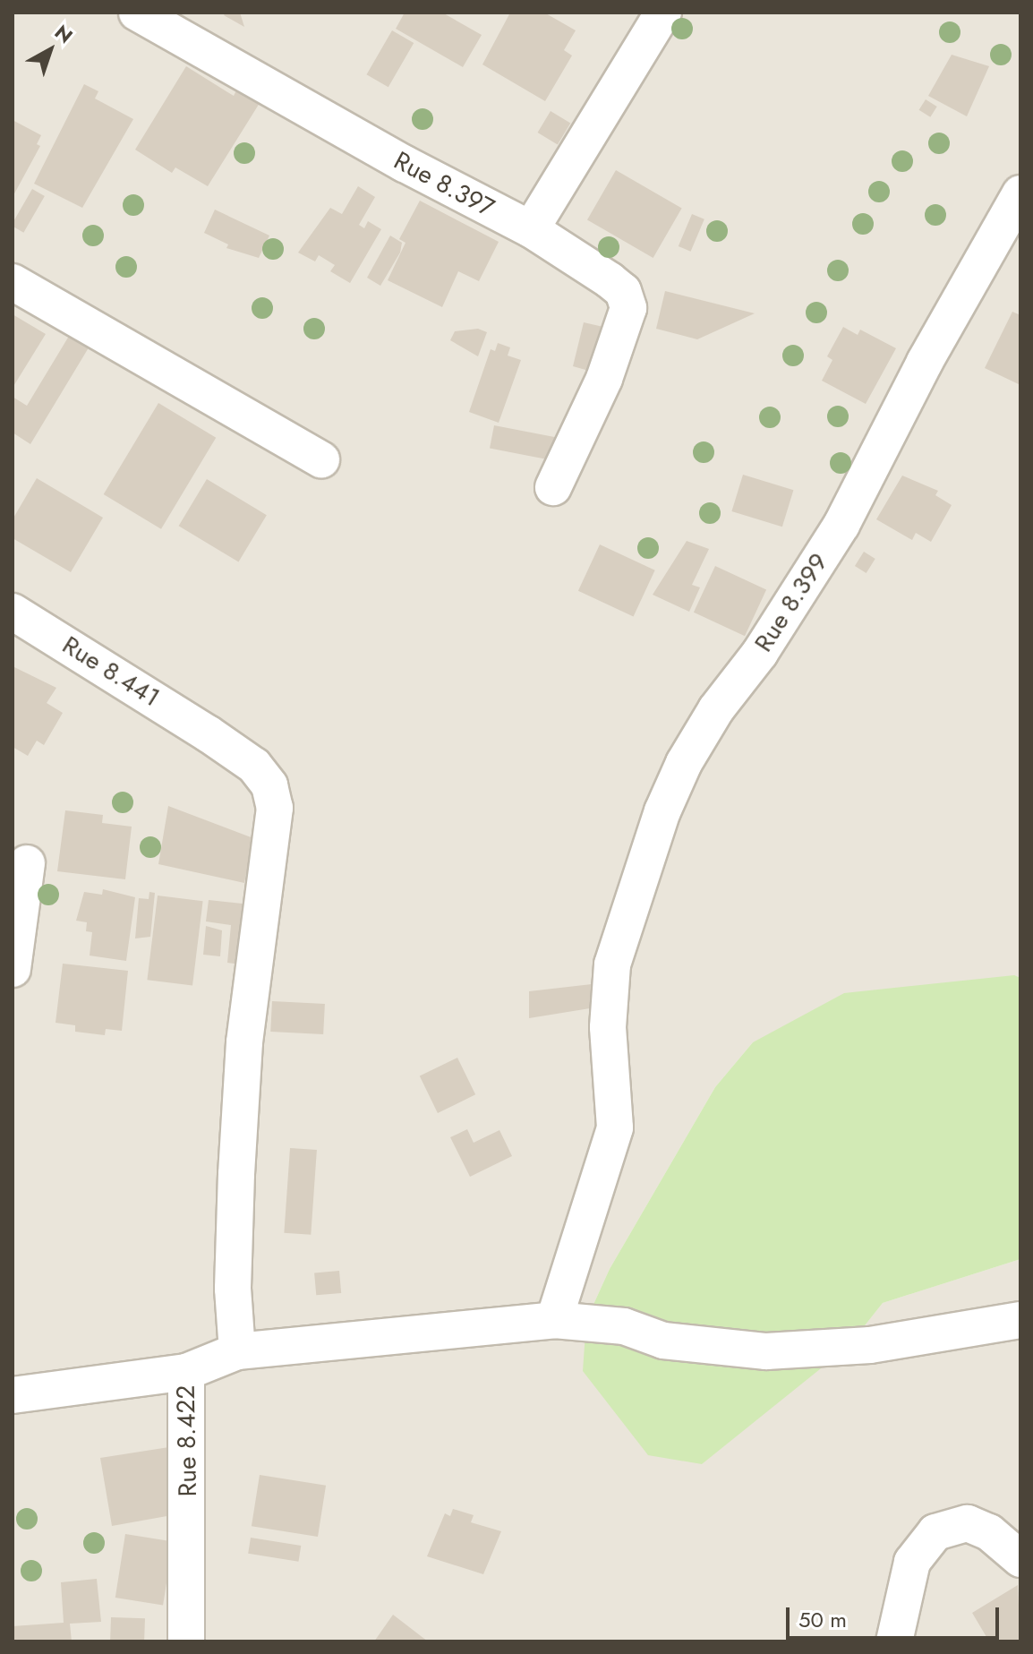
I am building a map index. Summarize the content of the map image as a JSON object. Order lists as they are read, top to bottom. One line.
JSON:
{"streets":{"street":["Rue 8.397","Rue 8.399","Rue 8.441","Rue 8.422"]},"scale_bar":"50 m","north":"top right"}
